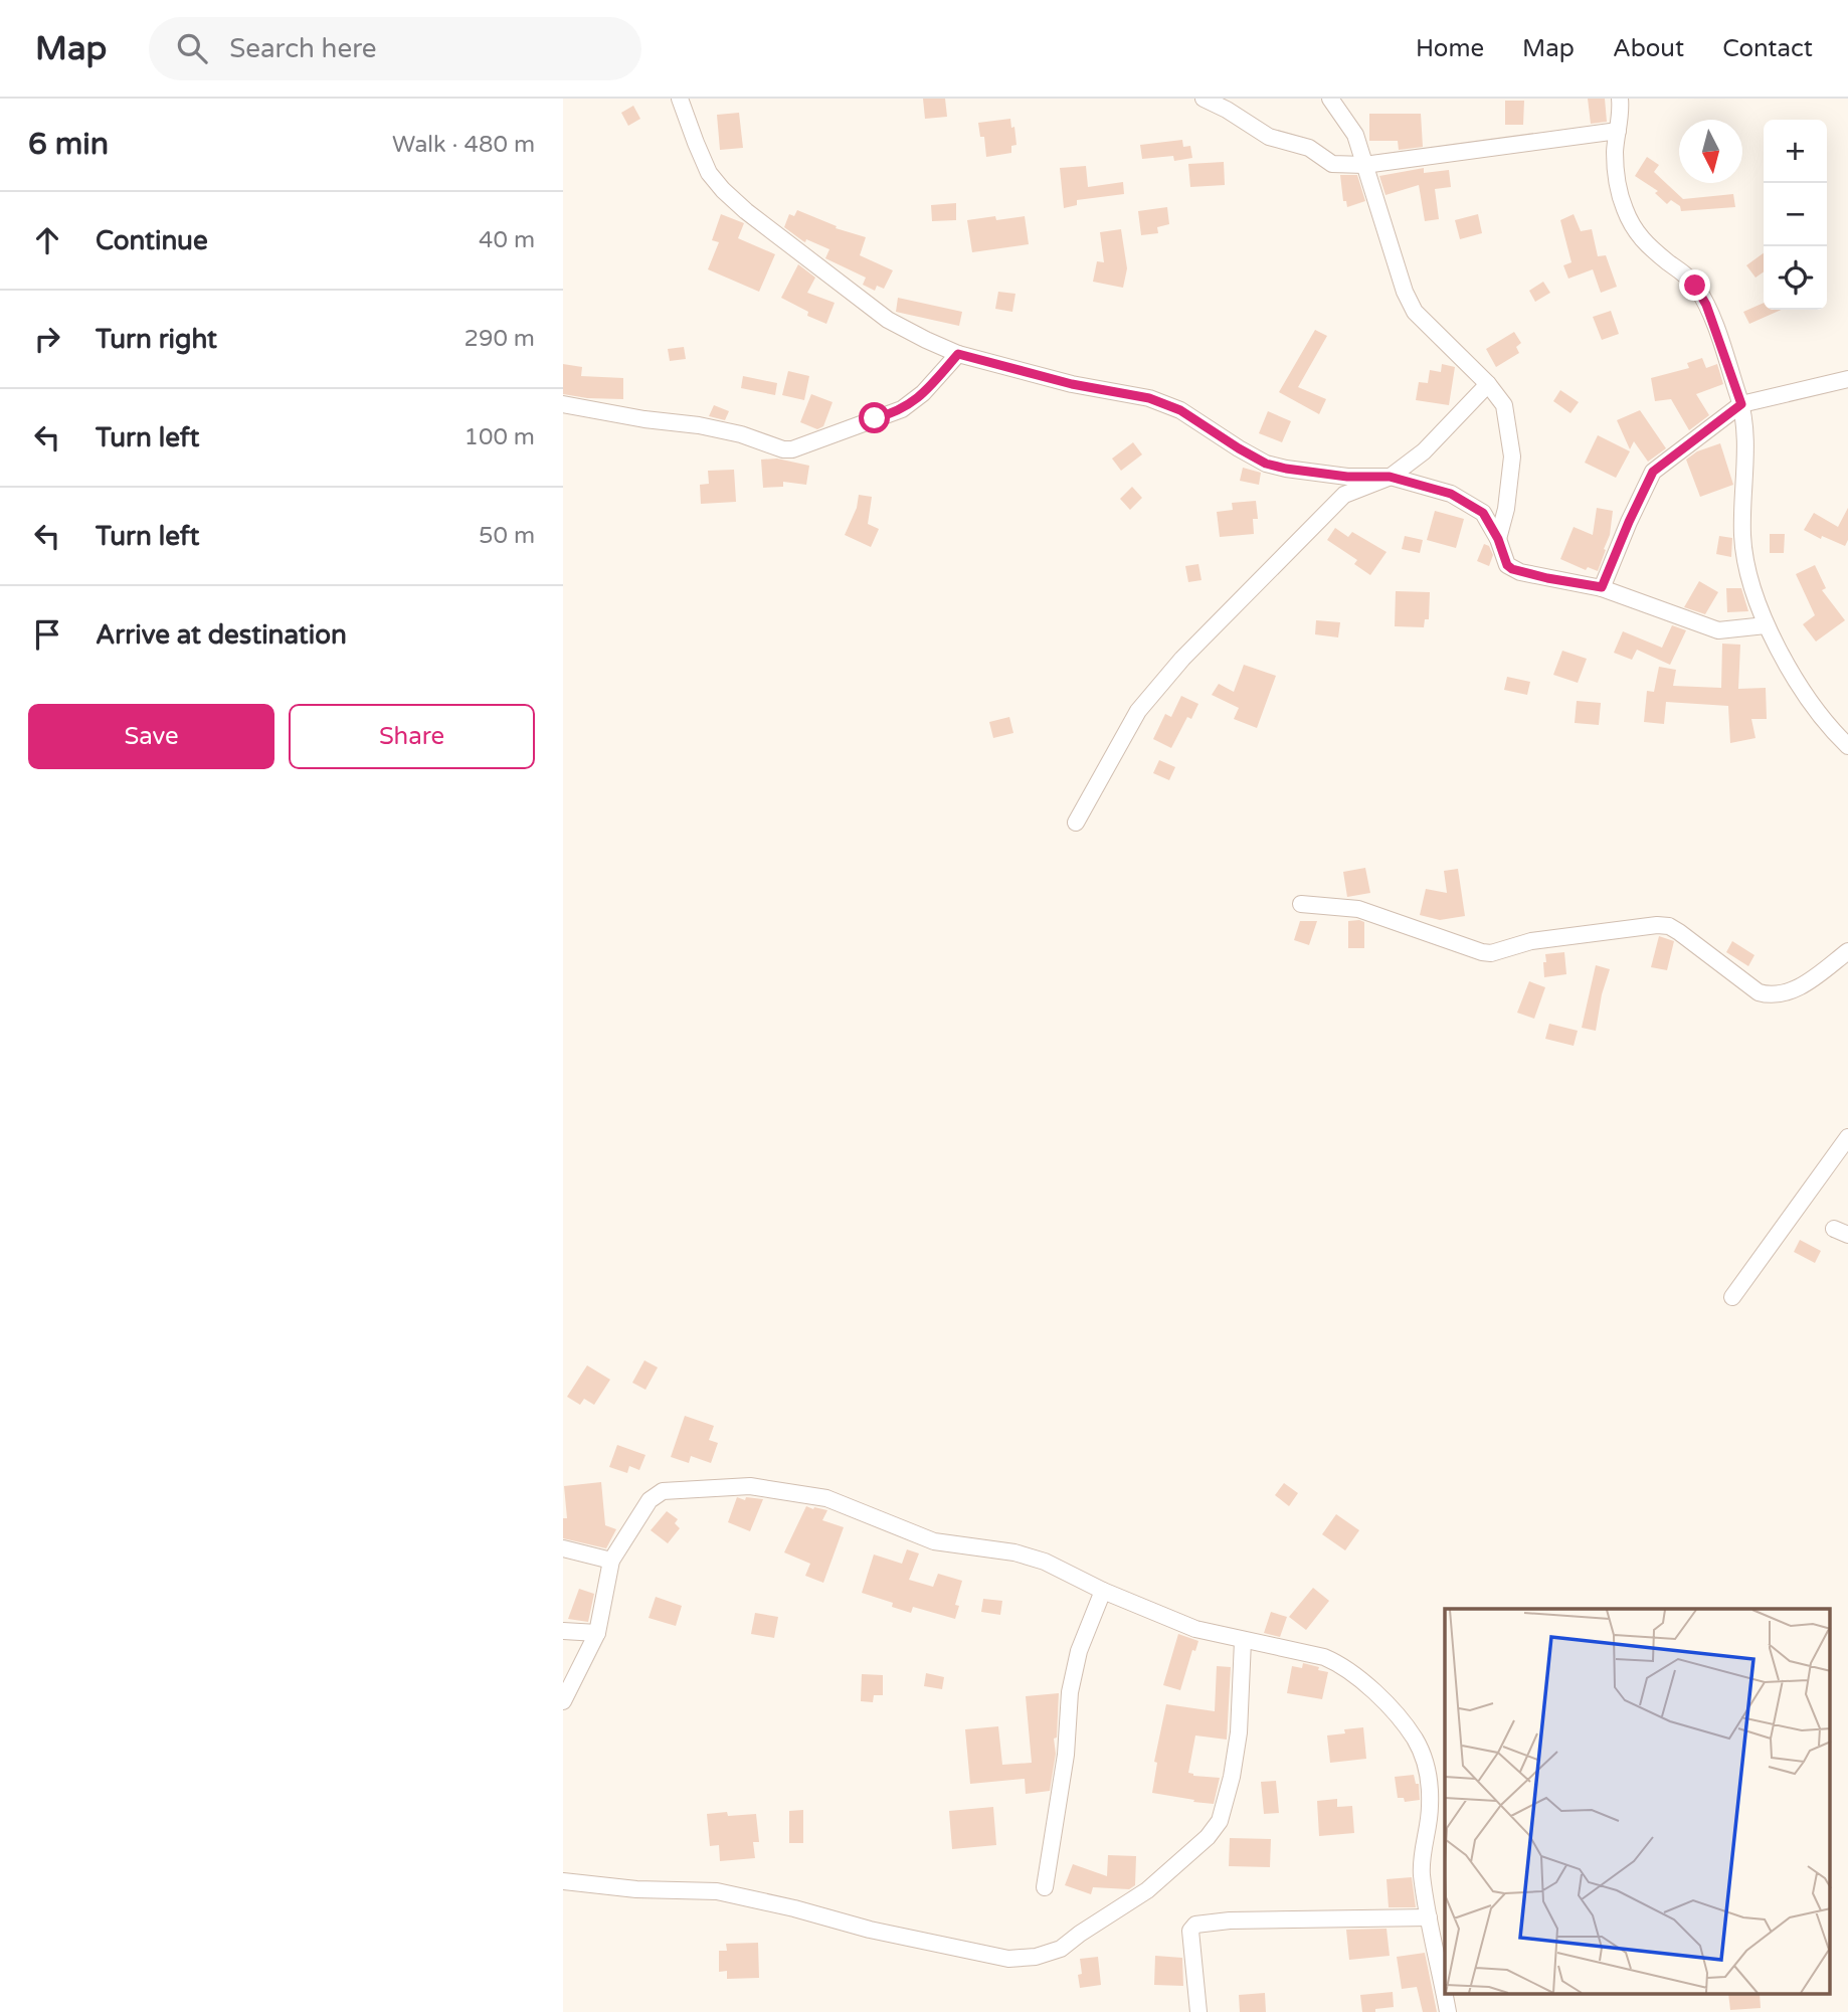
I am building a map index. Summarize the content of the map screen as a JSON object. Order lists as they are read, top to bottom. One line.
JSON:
{"north":"bottom","page":{"header":"Map","search":"Search here","nav":["Home","Map","About","Contact"],"heading":["6 min","Walk · 480 m"],"map_buttons":["+","−"],"list":[["Continue","40 m"],["Turn right","290 m"],["Turn left","100 m"],["Turn left","50 m"],"Arrive at destination"],"buttons":["Save","Share"]}}
